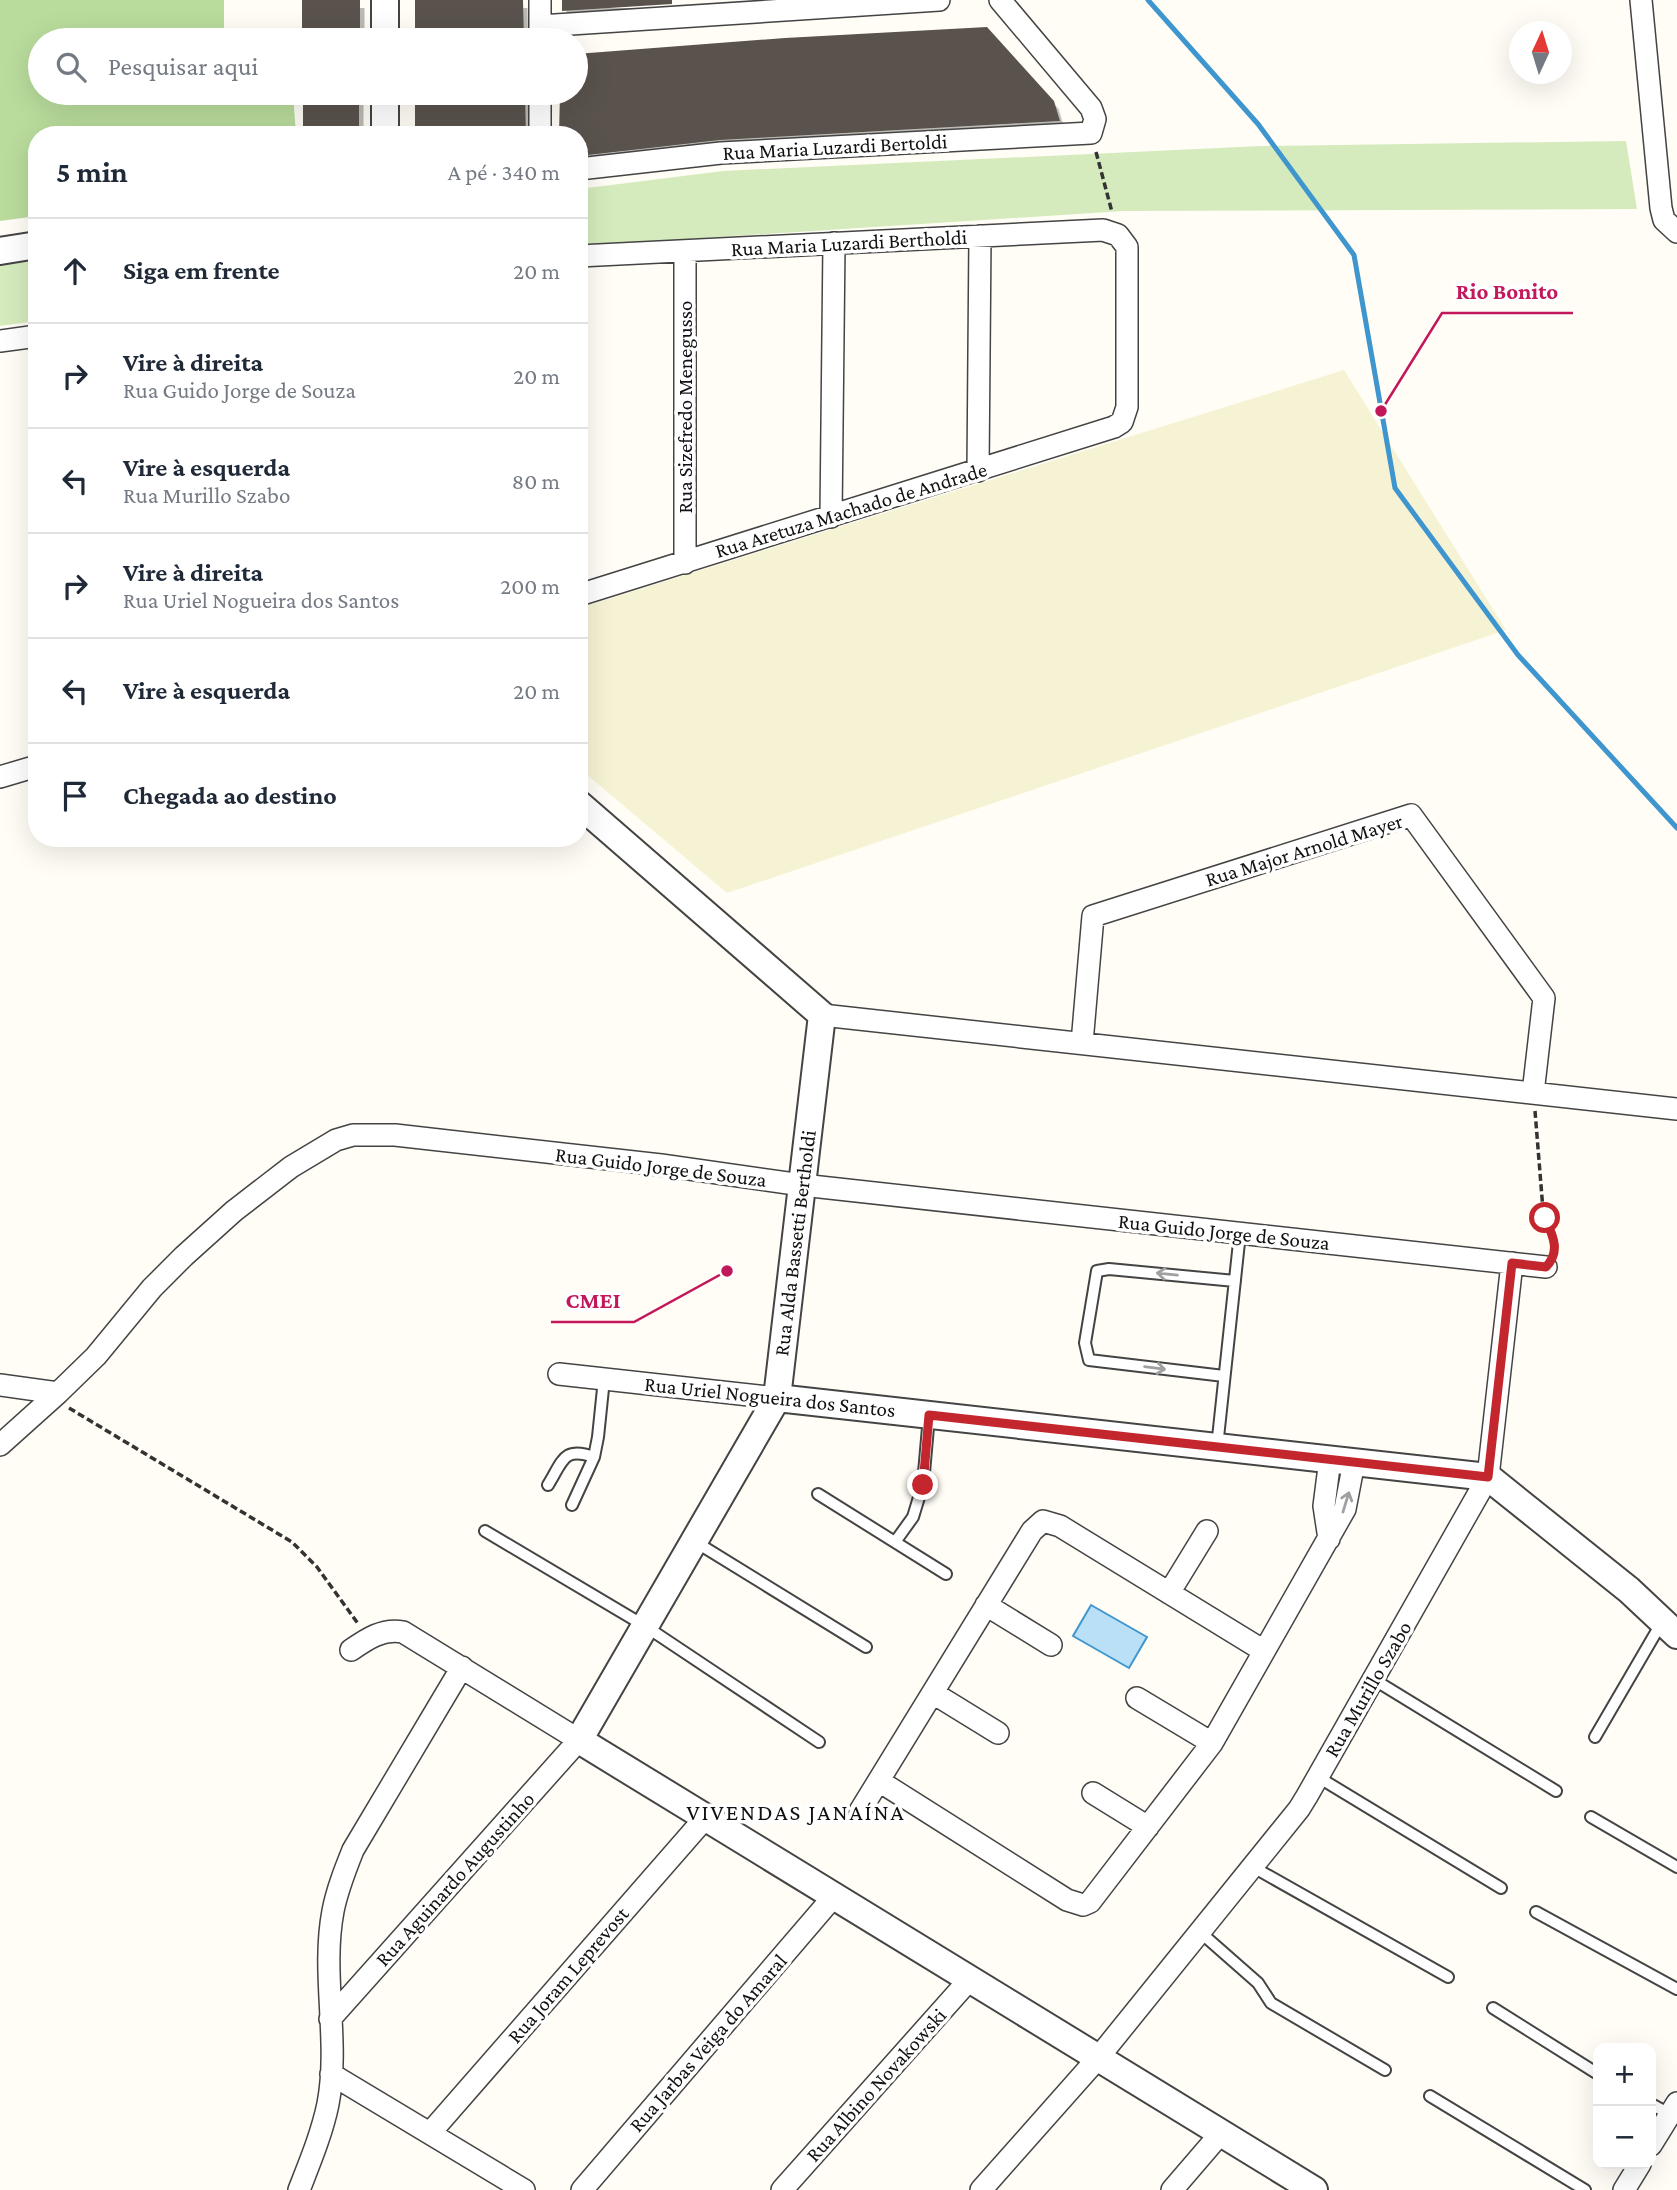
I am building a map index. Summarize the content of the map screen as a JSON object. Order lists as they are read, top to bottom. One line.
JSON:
{"streets":{"street":["Rua Maria Luzardi Bertoldi","Rua Maria Luzardi Bertholdi","Rua Sizefredo Menegusso","Rua Aretuza Machado de Andrade","Rua Major Arnold Mayer","Rua Guido Jorge de Souza","Rua Alda Bassetti Bertholdi","Rua Uriel Nogueira dos Santos","Rua Murillo Szabo","Rua Aguinardo Augustinho","Rua Joram Leprevost","Rua Jarbas Veiga do Amaral","Rua Albino Novakowski"]},"crossings":[["Rua Maria Luzardi Bertholdi","Rua Sizefredo Menegusso"],["Rua Maria Luzardi Bertholdi","Rua Aretuza Machado de Andrade"],["Rua Sizefredo Menegusso","Rua Aretuza Machado de Andrade"],["Rua Guido Jorge de Souza","Rua Alda Bassetti Bertholdi"],["Rua Guido Jorge de Souza","Rua Murillo Szabo"],["Rua Alda Bassetti Bertholdi","Rua Uriel Nogueira dos Santos"],["Rua Alda Bassetti Bertholdi","Rua Aguinardo Augustinho"],["Rua Uriel Nogueira dos Santos","Rua Murillo Szabo"]],"districts":["VIVENDAS JANAÍNA"],"places":["Rio Bonito","CMEI"],"north":"top","page":{"search":"Pesquisar aqui","heading":["5 min","A pé · 340 m"],"list":[["Siga em frente","20 m"],["Vire à direita","Rua Guido Jorge de Souza","20 m"],["Vire à esquerda","Rua Murillo Szabo","80 m"],["Vire à direita","Rua Uriel Nogueira dos Santos","200 m"],["Vire à esquerda","20 m"],"Chegada ao destino"],"map_buttons":["+","−"]}}
